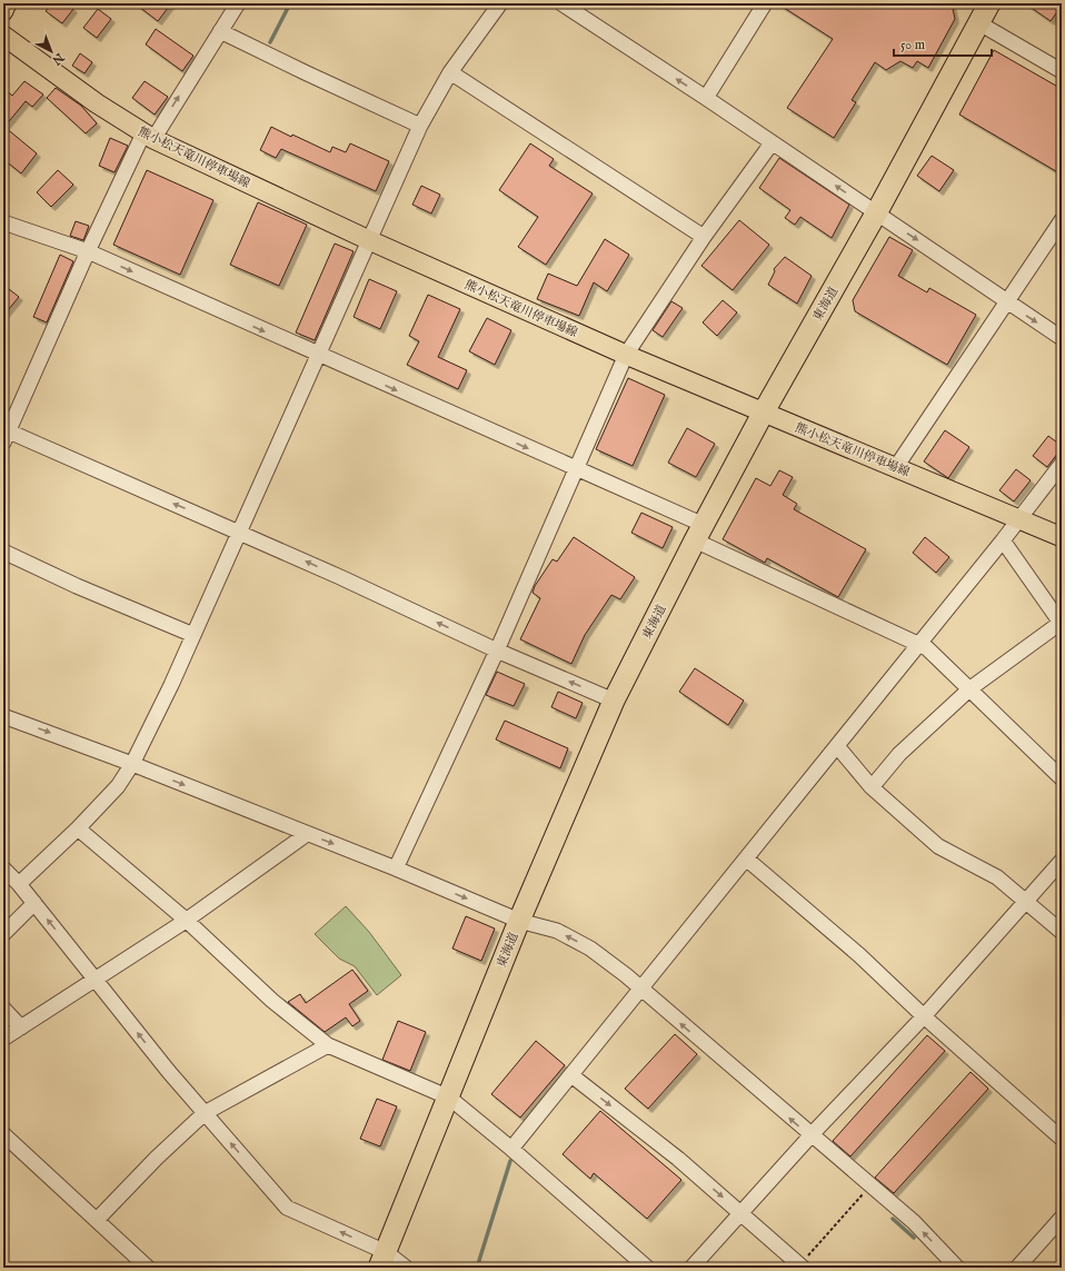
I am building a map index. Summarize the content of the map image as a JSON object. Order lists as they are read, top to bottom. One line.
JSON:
{"streets":{"highway":["東海道"],"main road":["熊小松天竜川停車場線"]},"crossings":[["熊小松天竜川停車場線","東海道"]],"scale_bar":"50 m","north":"bottom right"}
